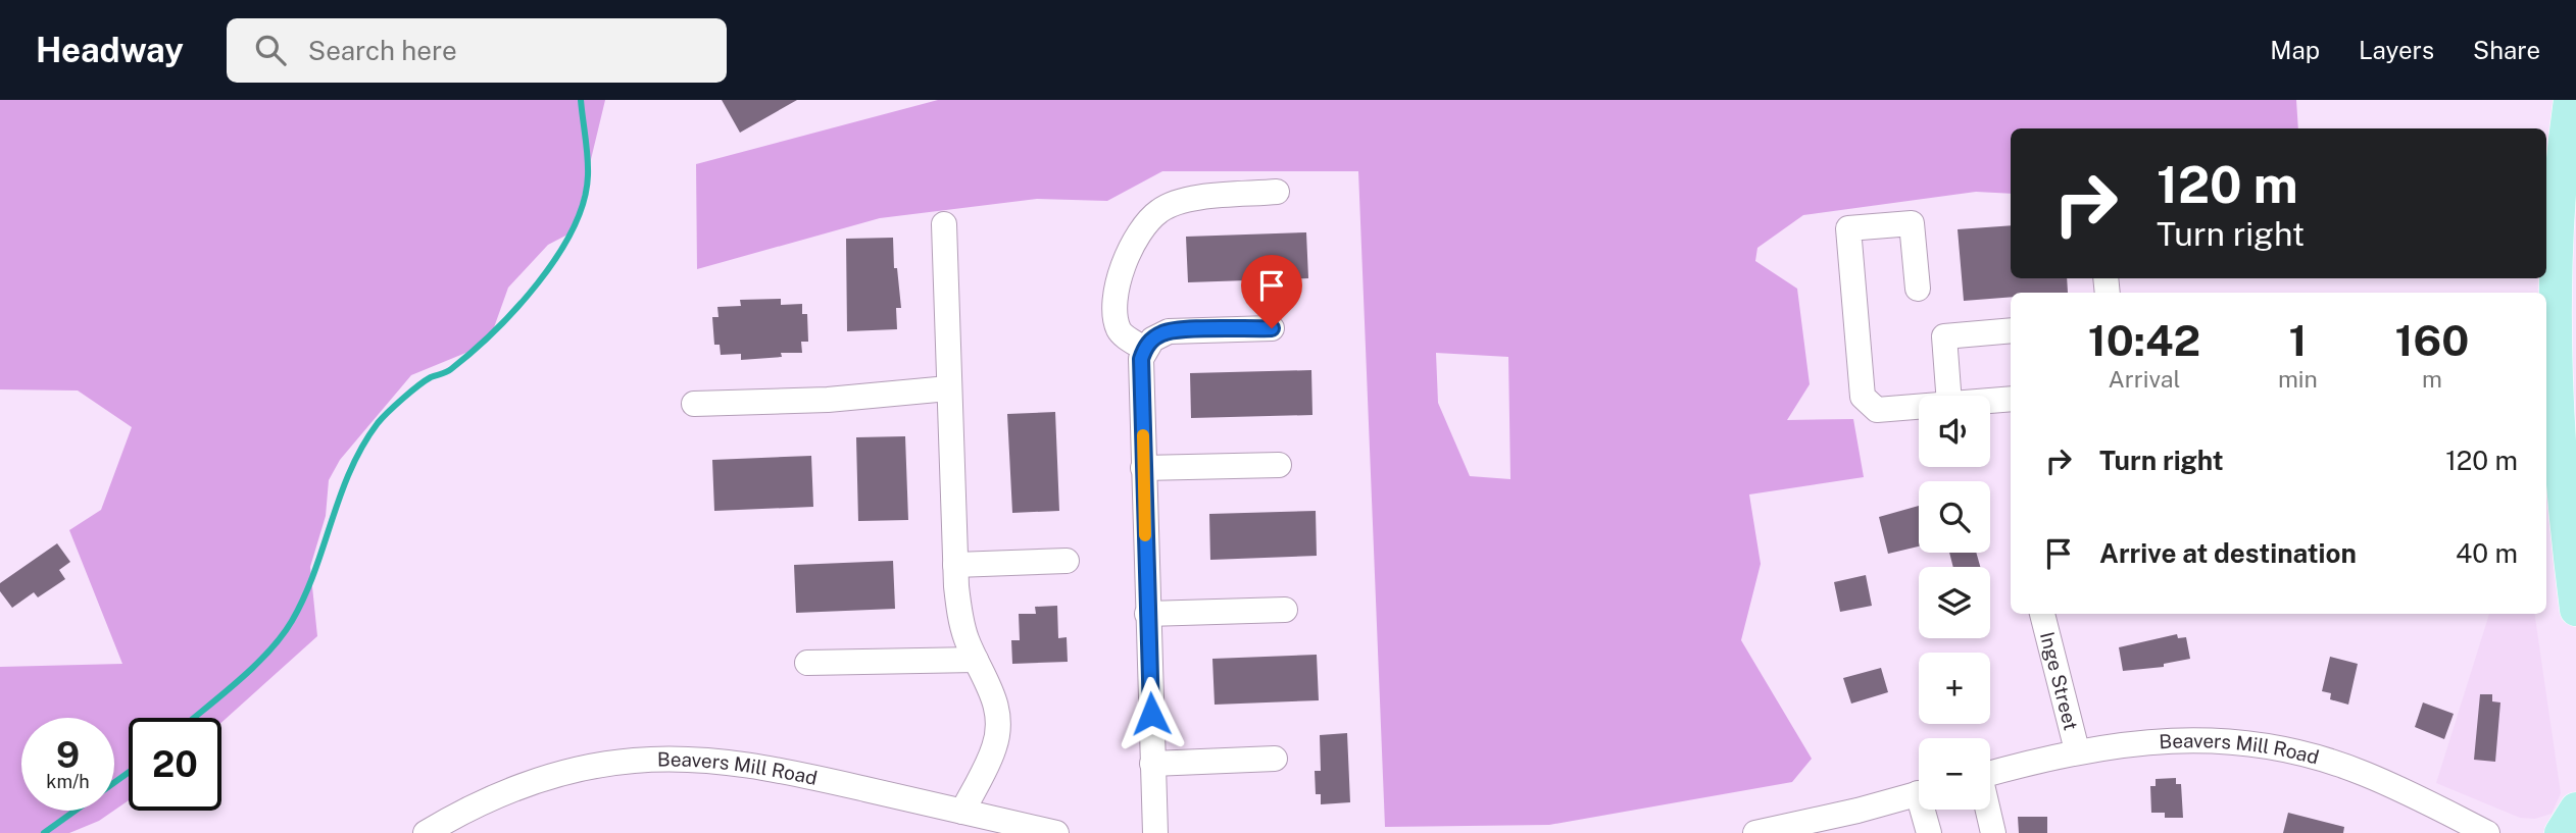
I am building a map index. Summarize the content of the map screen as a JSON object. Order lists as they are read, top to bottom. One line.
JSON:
{"streets":{"street":["Inge Street","Beavers Mill Road"]},"crossings":[["Inge Street","Beavers Mill Road"]],"page":{"header":"Headway","search":"Search here","nav":["Map","Layers","Share"],"turn":["120 m","Turn right"],"eta":["10:42","Arrival","1","min","160","m"],"map_buttons":["+","−"],"list":[{"name":"Turn right","value":"120 m"},{"name":"Arrive at destination","value":"40 m"}],"speed":"9 km/h","limit":"20"}}
